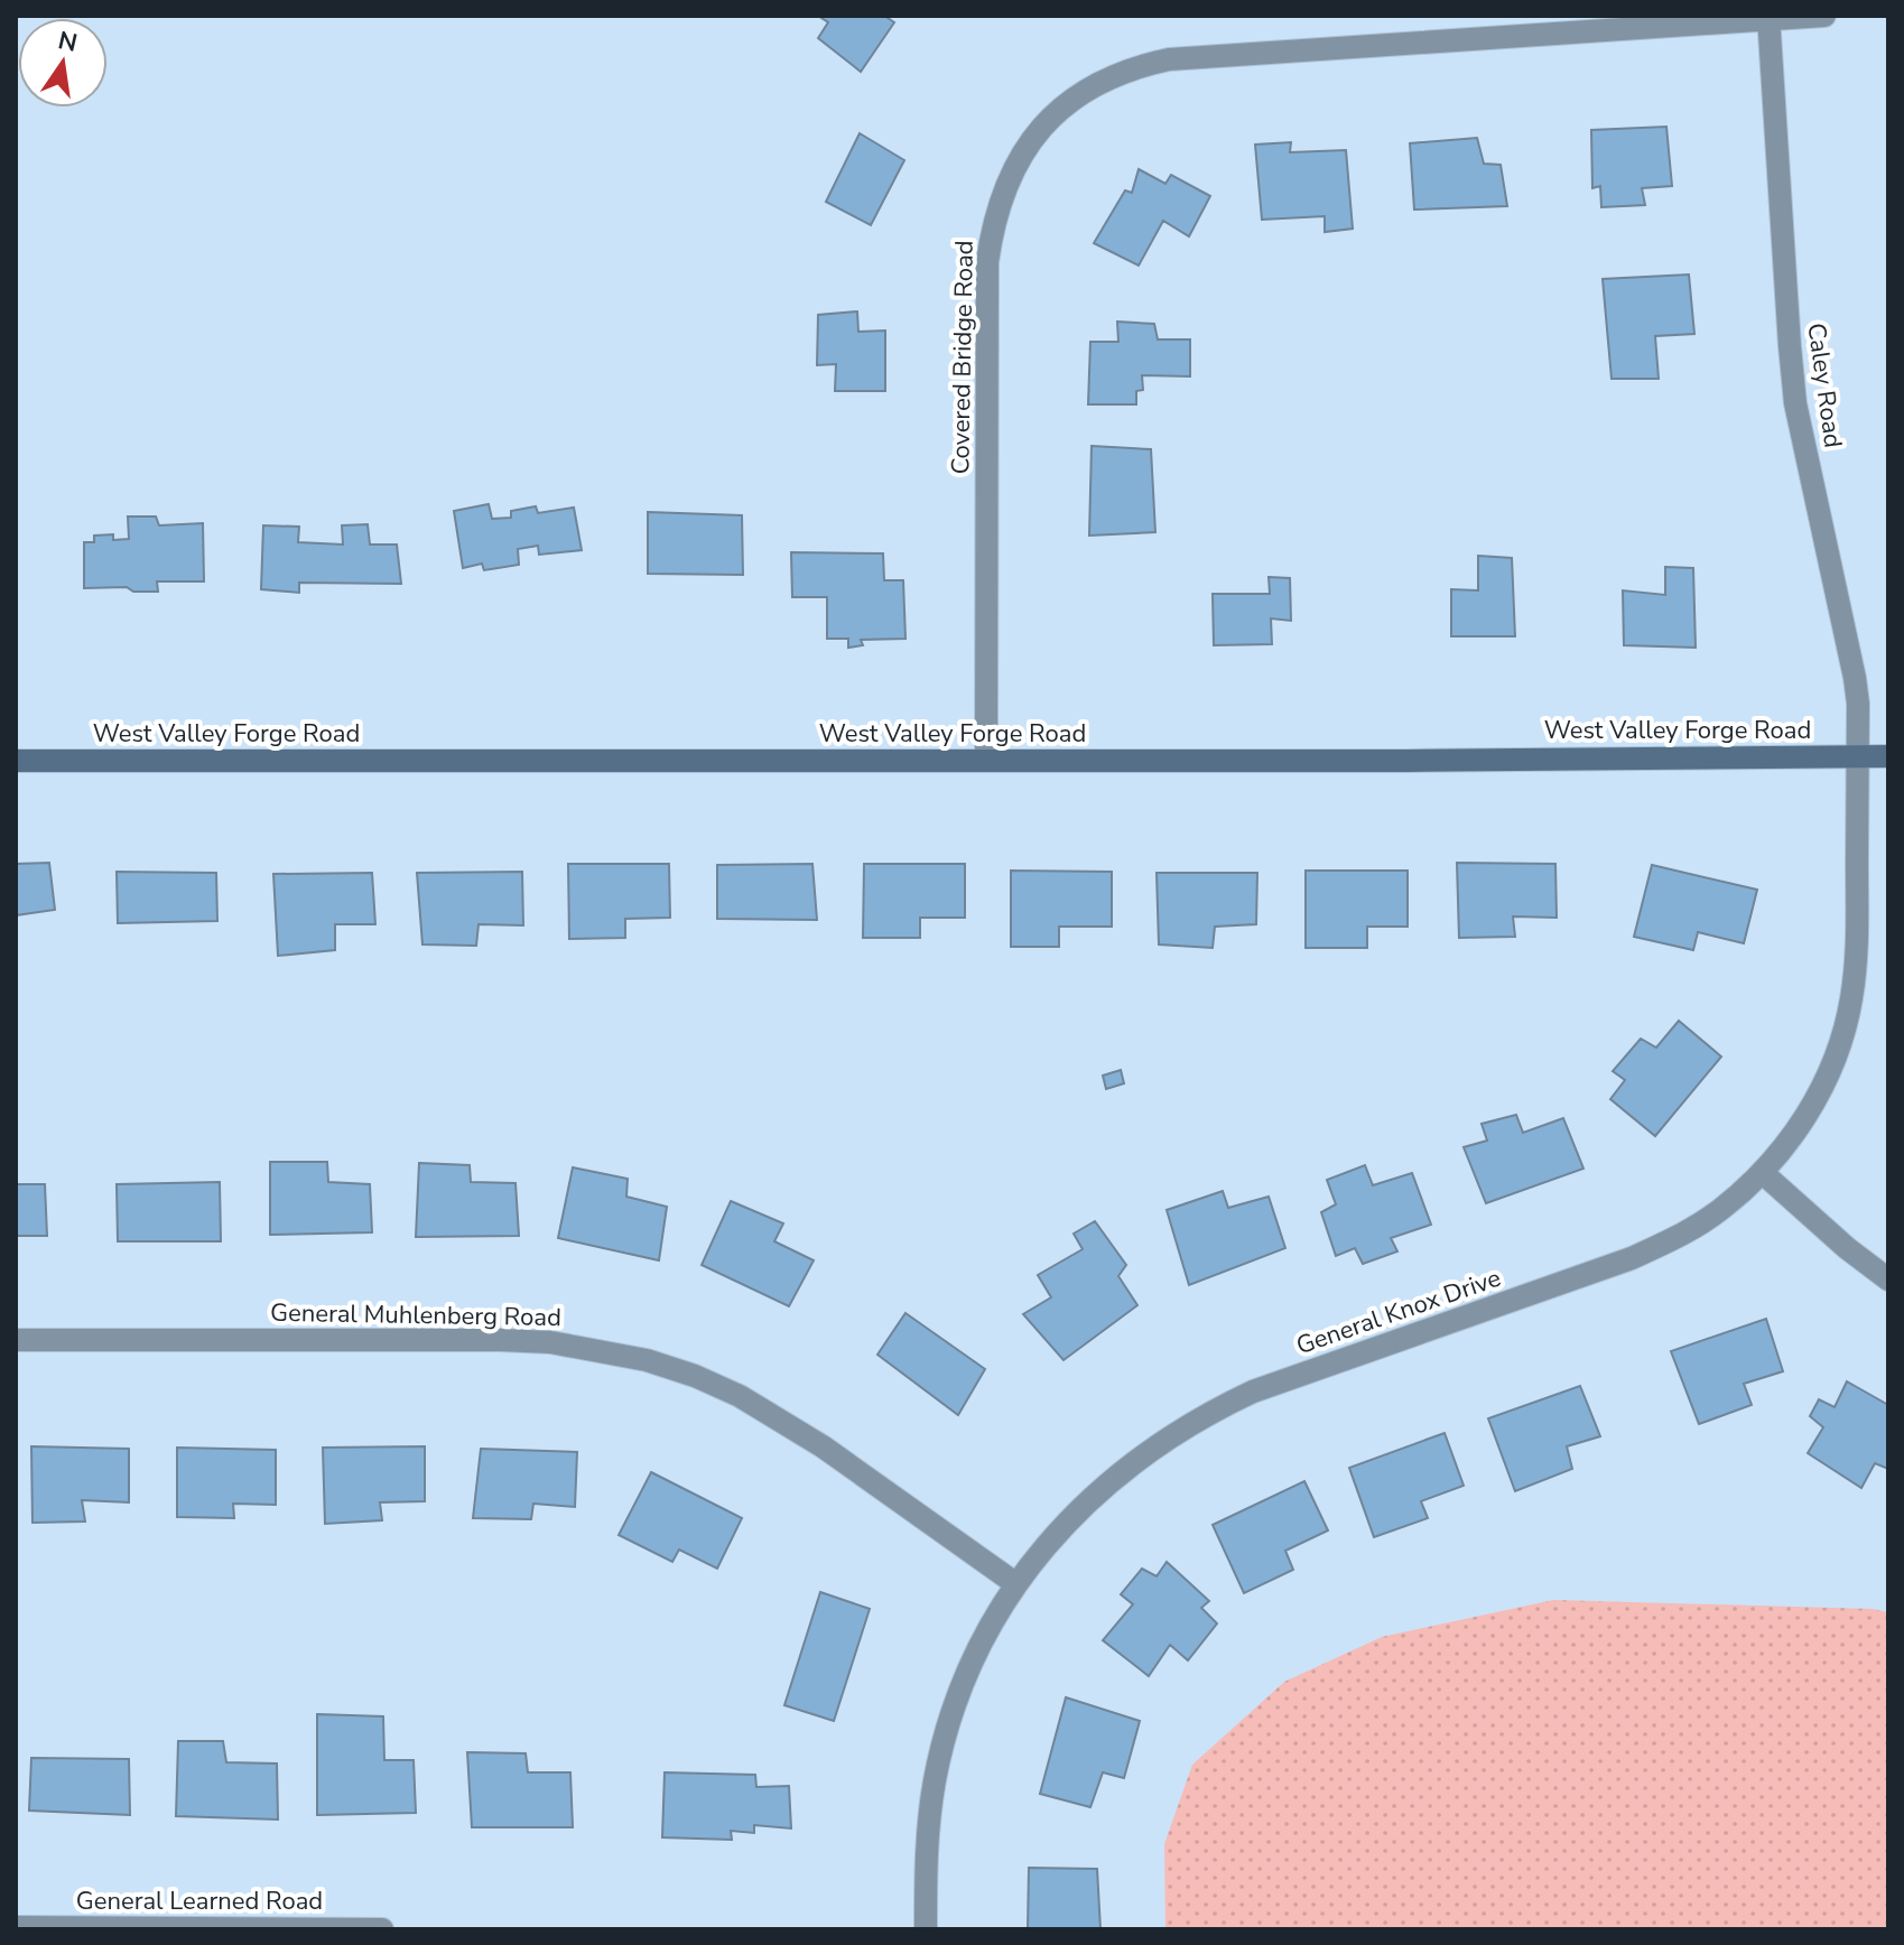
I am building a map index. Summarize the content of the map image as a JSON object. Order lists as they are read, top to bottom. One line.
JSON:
{"streets":{"main road":["West Valley Forge Road"],"street":["Covered Bridge Road","Caley Road","General Knox Drive","General Muhlenberg Road","General Learned Road"]},"crossings":[["Covered Bridge Road","Caley Road"],["Covered Bridge Road","West Valley Forge Road"],["Caley Road","West Valley Forge Road"],["Caley Road","General Knox Drive"],["West Valley Forge Road","General Knox Drive"],["General Knox Drive","General Muhlenberg Road"]],"north":"top"}
